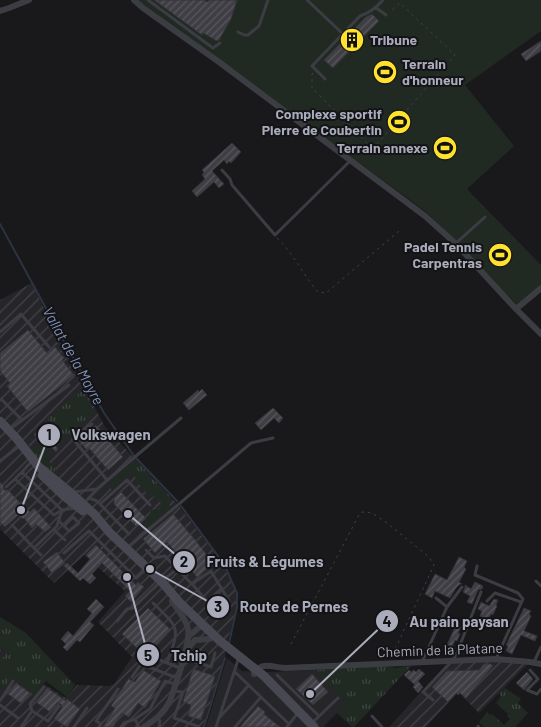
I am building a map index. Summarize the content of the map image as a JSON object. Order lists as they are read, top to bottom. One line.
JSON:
{"streets":{"street":["Chemin de la Platane"]},"water":["Vallat de la Mayre"],"places":{"building":["Tribune"],"sports":["Terrain d'honneur","Complexe sportif Pierre de Coubertin","Terrain annexe","Padel Tennis Carpentras"],"other":["Volkswagen","Fruits & Légumes","Route de Pernes","Tchip","Au pain paysan"]}}
